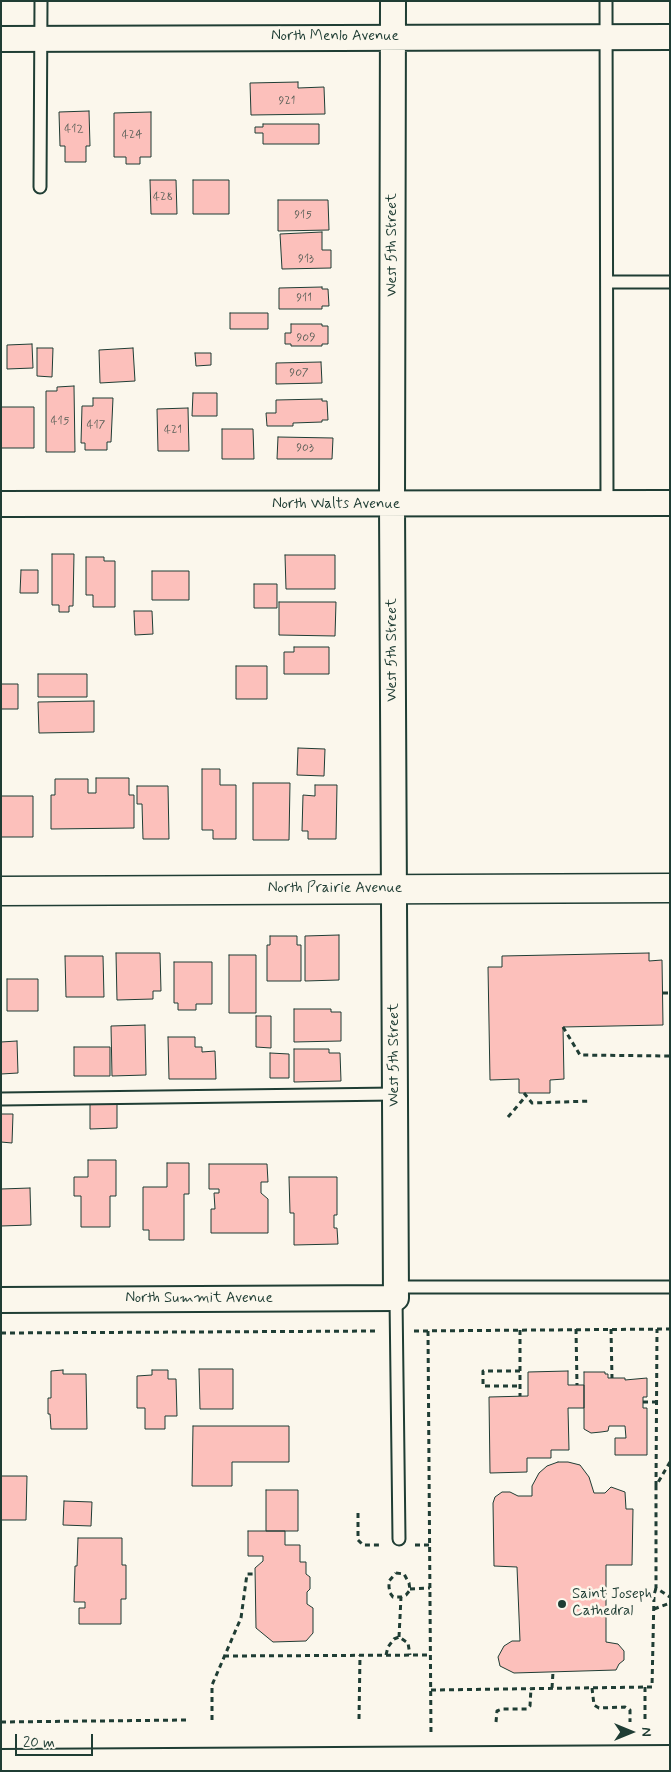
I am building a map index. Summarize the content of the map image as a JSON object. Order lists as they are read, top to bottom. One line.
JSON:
{"streets":{"street":["North Menlo Avenue","West 5th Street","North Walts Avenue","North Prairie Avenue","North Summit Avenue"]},"crossings":[["North Menlo Avenue","West 5th Street"],["West 5th Street","North Walts Avenue"],["West 5th Street","North Prairie Avenue"],["West 5th Street","North Summit Avenue"]],"places":["Saint Joseph Cathedral"],"house_numbers":["921","412","424","428","915","913","911","909","907","415","417","421","903"],"scale_bar":"20 m","north":"right"}
